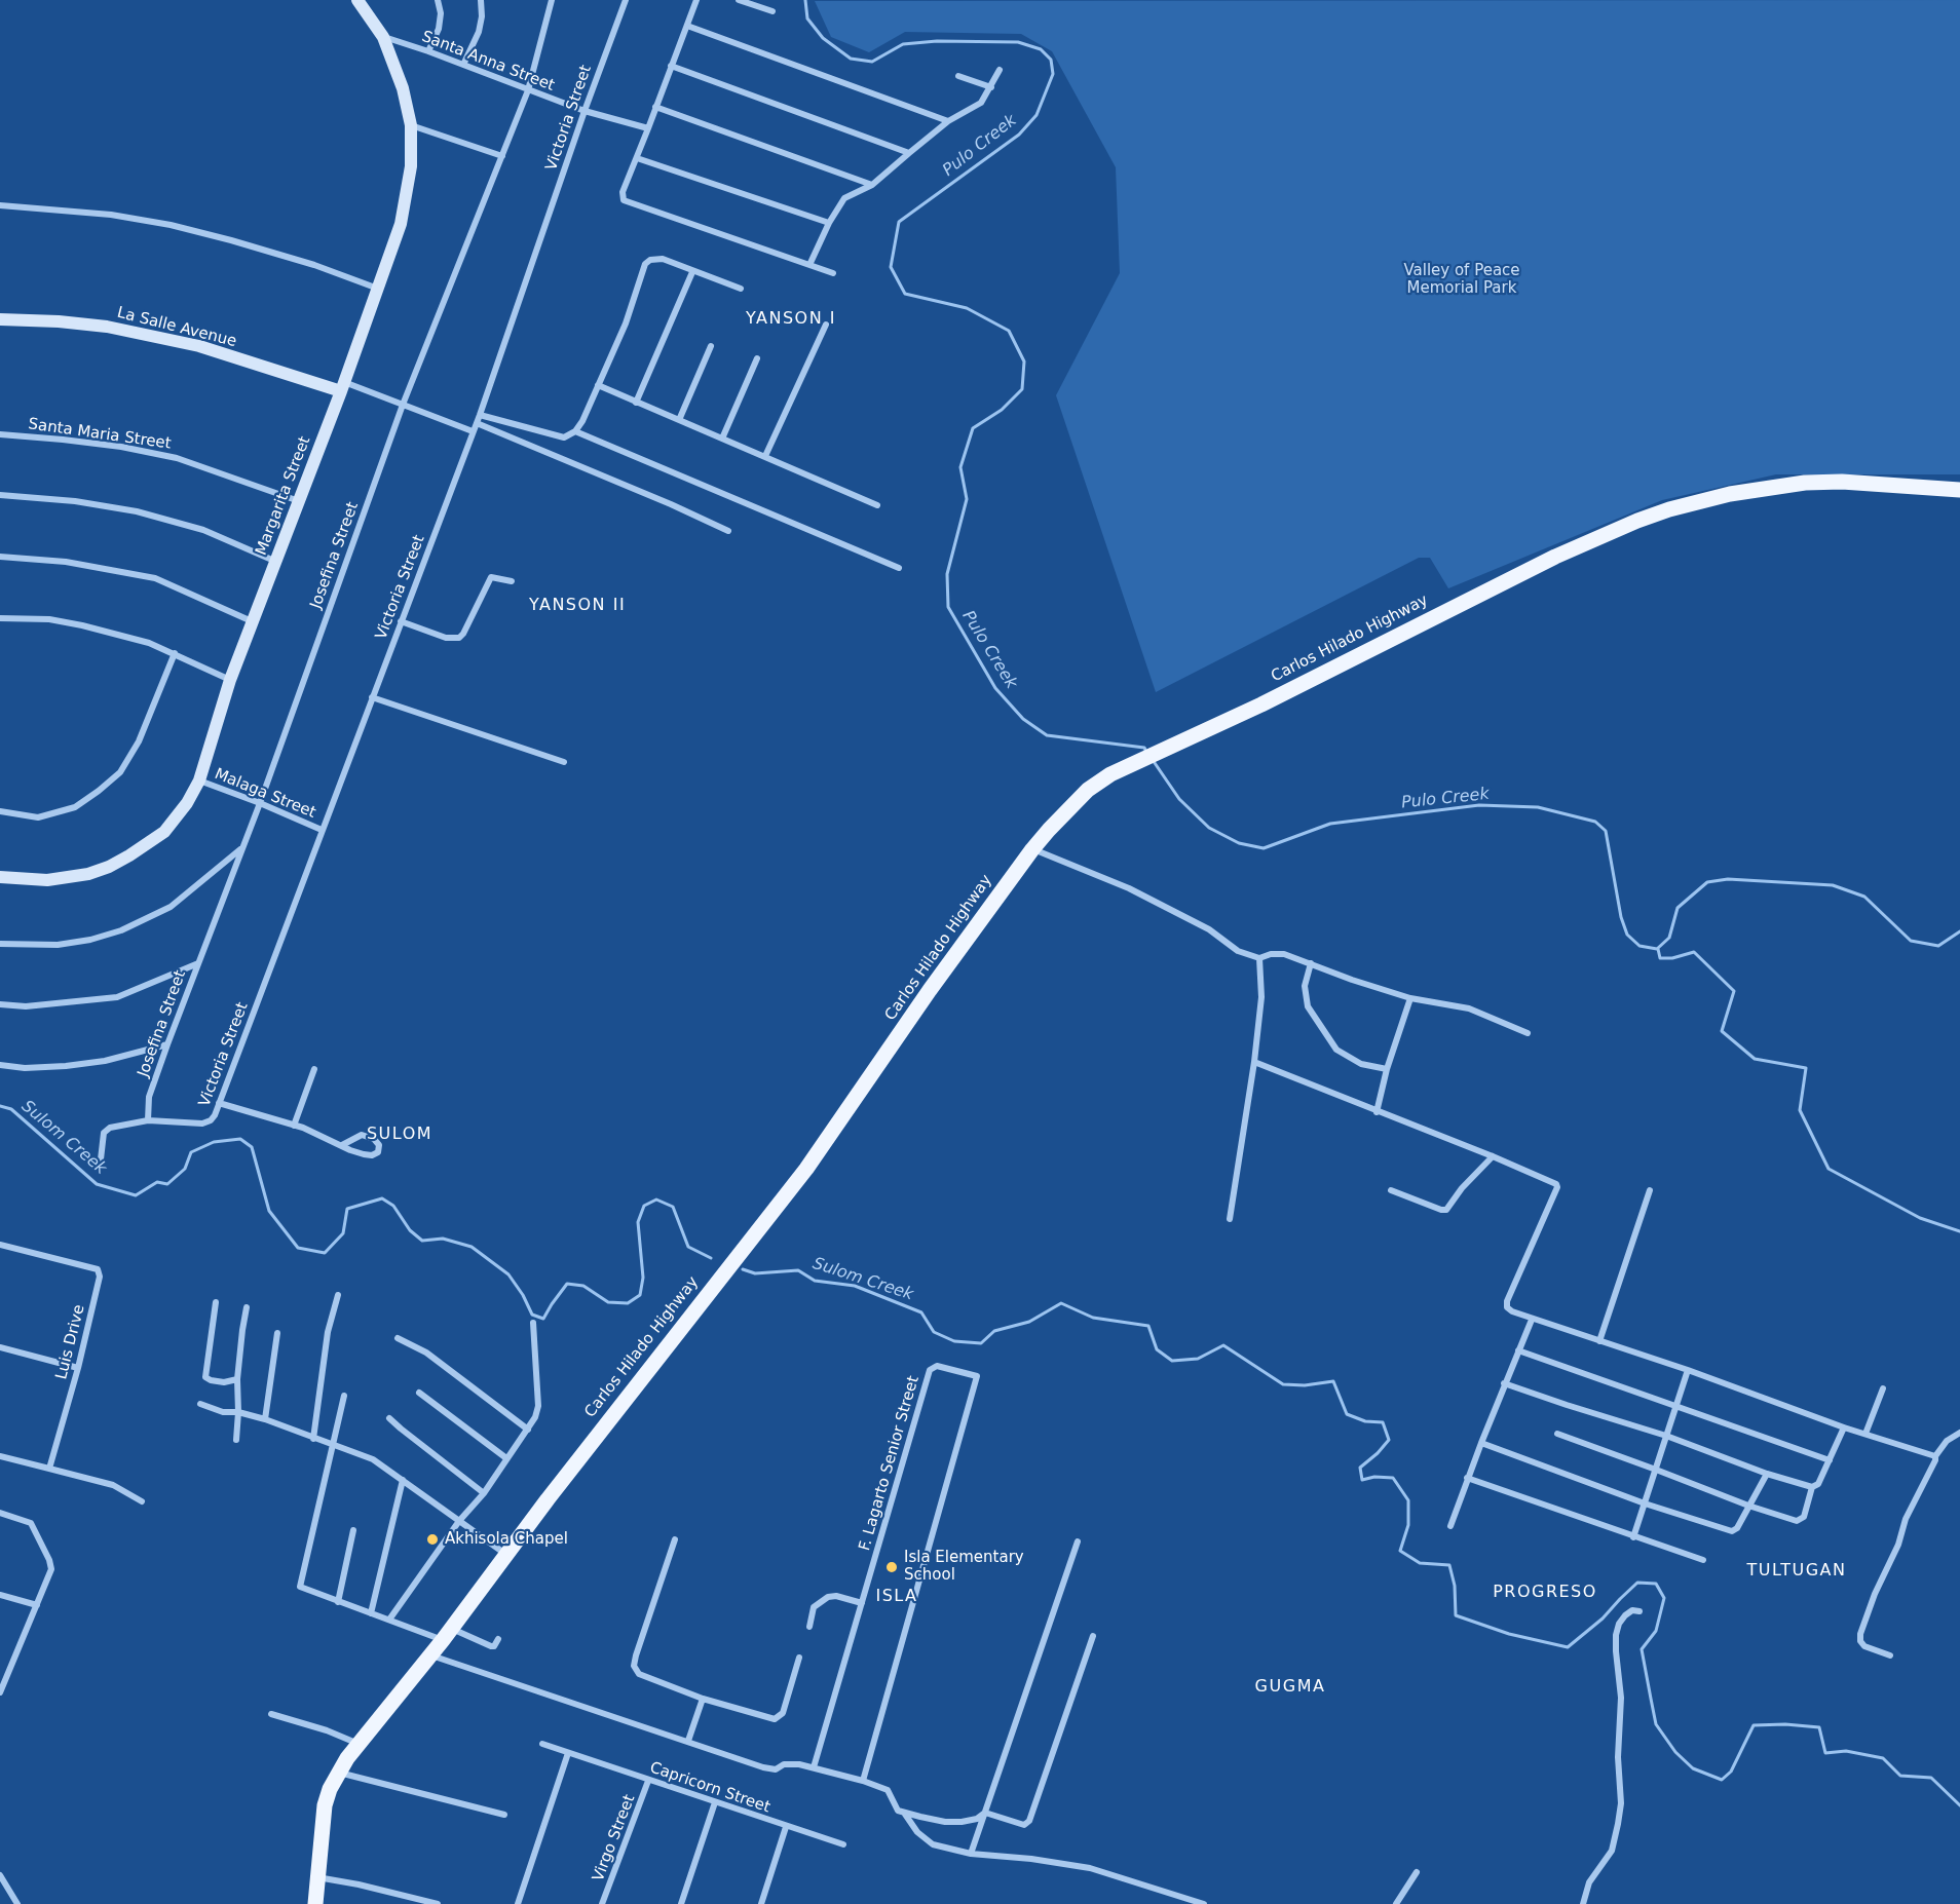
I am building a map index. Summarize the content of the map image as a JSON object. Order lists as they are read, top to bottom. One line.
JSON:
{"streets":{"main road":["Carlos Hilado Highway"],"street":["Santa Anna Street","Victoria Street","La Salle Avenue","Santa Maria Street","Margarita Street","Josefina Street","Malaga Street","Luis Drive","F. Lagarto Senior Street","Capricorn Street","Virgo Street"]},"crossings":[["Santa Anna Street","Victoria Street"],["Santa Anna Street","Margarita Street"],["Santa Anna Street","Josefina Street"],["Victoria Street","Josefina Street"],["Victoria Street","Malaga Street"],["La Salle Avenue","Margarita Street"],["Santa Maria Street","Margarita Street"],["Margarita Street","Malaga Street"],["Josefina Street","Malaga Street"],["Capricorn Street","Virgo Street"]],"districts":["YANSON I","YANSON II","SULOM","TULTUGAN","PROGRESO","ISLA","GUGMA"],"water":["Pulo Creek","Sulom Creek"],"parks":["Valley of Peace Memorial Park"],"places":["Akhisola Chapel","Isla Elementary School"]}
